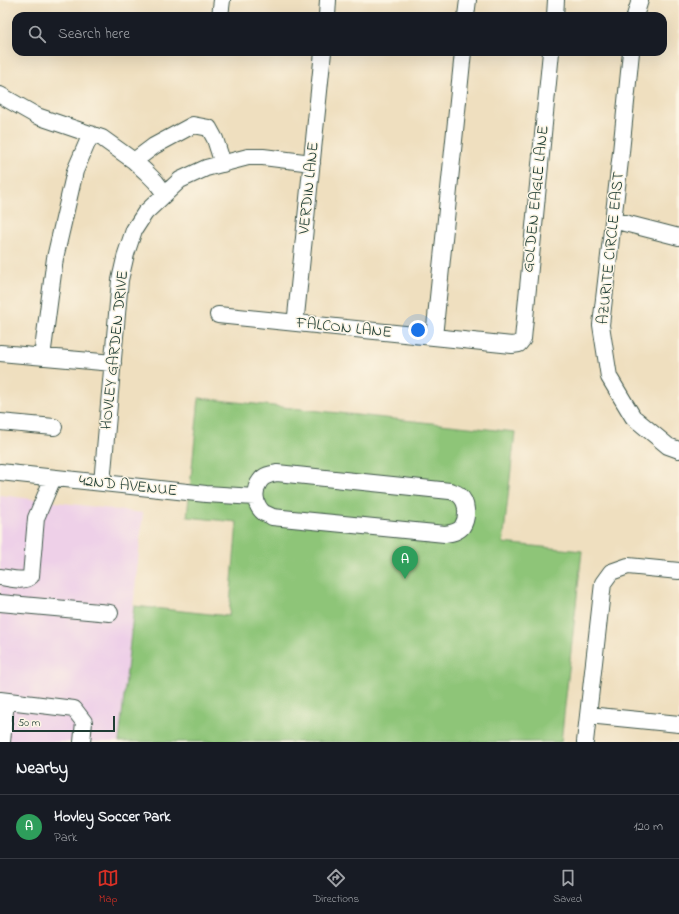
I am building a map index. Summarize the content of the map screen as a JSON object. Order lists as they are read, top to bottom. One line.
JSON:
{"streets":{"street":["VERDIN LANE","GOLDEN EAGLE LANE","AZURITE CIRCLE EAST","FALCON LANE","HOVLEY GARDEN DRIVE","42ND AVENUE"]},"crossings":[["VERDIN LANE","FALCON LANE"],["VERDIN LANE","HOVLEY GARDEN DRIVE"],["GOLDEN EAGLE LANE","FALCON LANE"],["HOVLEY GARDEN DRIVE","42ND AVENUE"]],"scale_bar":"50 m","page":{"search":"Search here","pins":"A","scale":"50 m","heading":"Nearby","list":[{"mark":"A","name":"Hovley Soccer Park","note":"Park","value":"120 m"}],"nav":["Map","Directions","Saved"]}}
